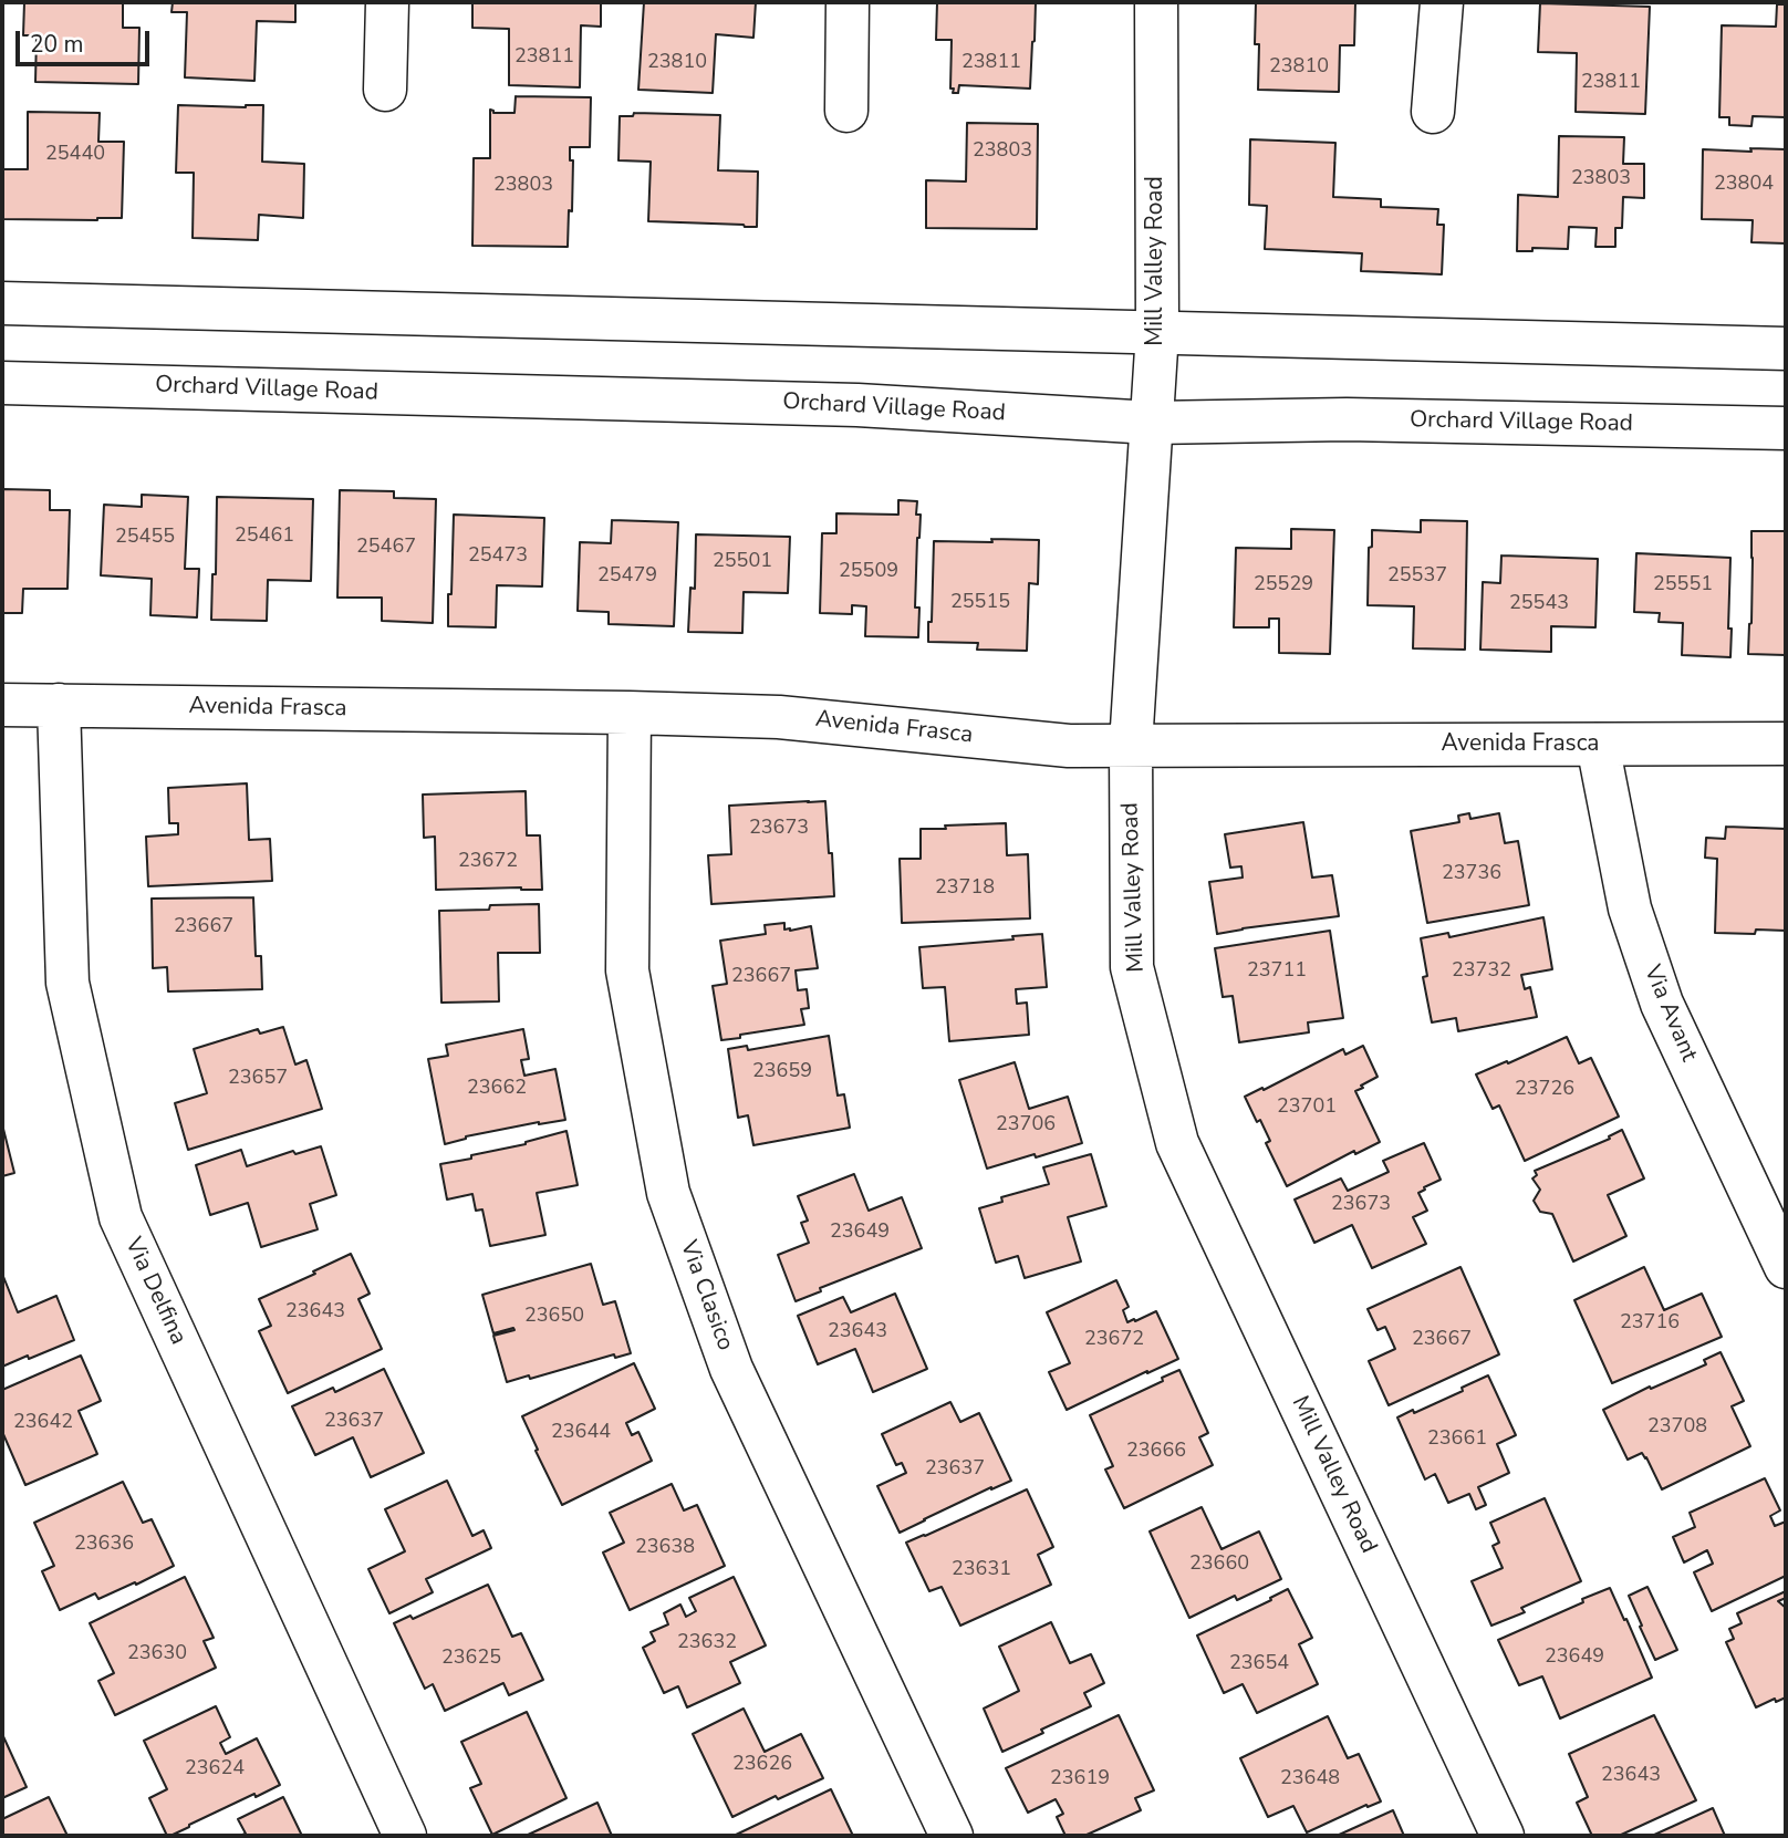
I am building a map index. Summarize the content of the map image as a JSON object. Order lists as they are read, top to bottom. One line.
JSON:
{"streets":{"street":["Mill Valley Road","Orchard Village Road","Avenida Frasca","Via Avant","Via Delfina","Via Clasico"]},"crossings":[["Mill Valley Road","Orchard Village Road"],["Mill Valley Road","Avenida Frasca"],["Avenida Frasca","Via Avant"],["Avenida Frasca","Via Delfina"],["Avenida Frasca","Via Clasico"]],"house_numbers":["23811","23810","23811","23810","23811","23803","25440","23803","23804","23803","25461","25455","25467","25473","25501","25509","25479","25537","25529","25551","25515","25543","23673","23672","23736","23718","23667","23711","23732","23667","23659","23657","23662","23726","23701","23706","23673","23649","23643","23650","23716","23643","23672","23667","23637","23642","23708","23644","23661","23666","23637","23636","23638","23660","23631","23632","23630","23649","23625","23654","23626","23624","23643","23619","23648"],"scale_bar":"20 m"}
